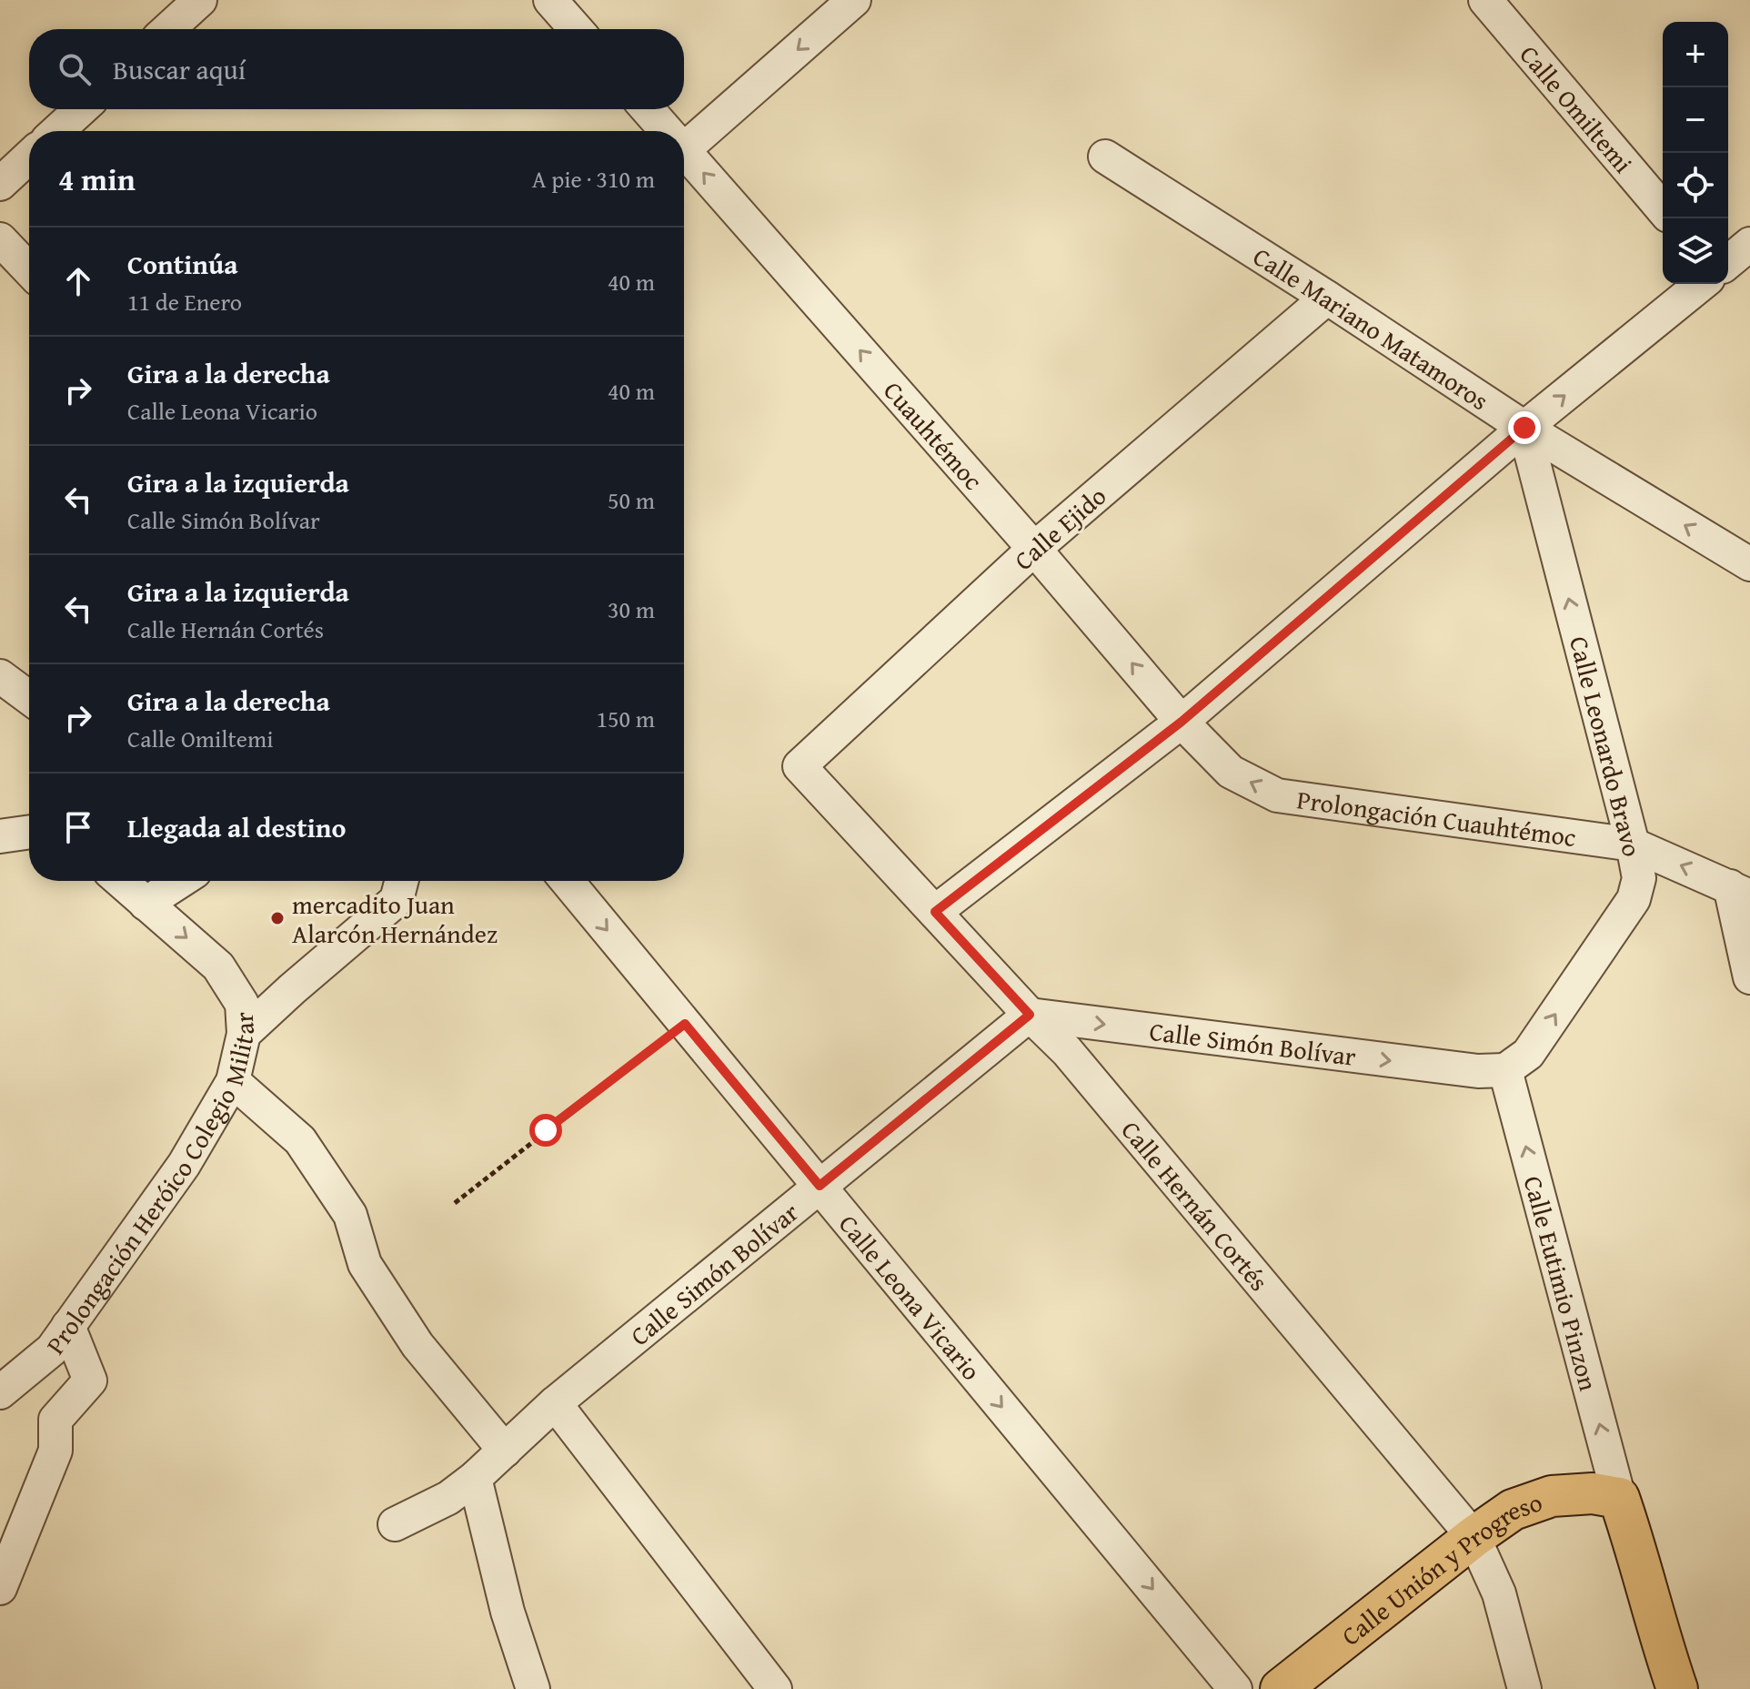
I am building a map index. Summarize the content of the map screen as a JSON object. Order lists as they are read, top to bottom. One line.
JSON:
{"streets":{"main road":["Calle Unión y Progreso"],"street":["Calle Omiltemi","Calle Mariano Matamoros","Cuauhtémoc","Calle Ejido","Calle Leonardo Bravo","Prolongación Cuauhtémoc","Calle Simón Bolívar","Prolongación Heróico Colegio Militar","Calle Hernán Cortés","Calle Eutimio Pinzon","Calle Leona Vicario"]},"crossings":[["Calle Mariano Matamoros","Calle Ejido"],["Calle Mariano Matamoros","Calle Leonardo Bravo"],["Cuauhtémoc","Calle Ejido"],["Cuauhtémoc","Prolongación Cuauhtémoc"],["Calle Ejido","Calle Hernán Cortés"],["Calle Leonardo Bravo","Prolongación Cuauhtémoc"],["Calle Leonardo Bravo","Calle Simón Bolívar"],["Calle Leonardo Bravo","Calle Eutimio Pinzon"],["Calle Simón Bolívar","Calle Hernán Cortés"],["Calle Simón Bolívar","Calle Eutimio Pinzon"],["Calle Simón Bolívar","Calle Leona Vicario"],["Calle Hernán Cortés","Calle Unión y Progreso"],["Calle Eutimio Pinzon","Calle Unión y Progreso"]],"one_way":["Cuauhtémoc","Calle Leonardo Bravo","Prolongación Cuauhtémoc","Calle Simón Bolívar","Calle Eutimio Pinzon","Calle Leona Vicario"],"places":["mercadito Juan Alarcón Hernández"],"page":{"map_buttons":["+","−"],"search":"Buscar aquí","heading":["4 min","A pie · 310 m"],"list":[["Continúa","11 de Enero","40 m"],["Gira a la derecha","Calle Leona Vicario","40 m"],["Gira a la izquierda","Calle Simón Bolívar","50 m"],["Gira a la izquierda","Calle Hernán Cortés","30 m"],["Gira a la derecha","Calle Omiltemi","150 m"],"Llegada al destino"]}}
